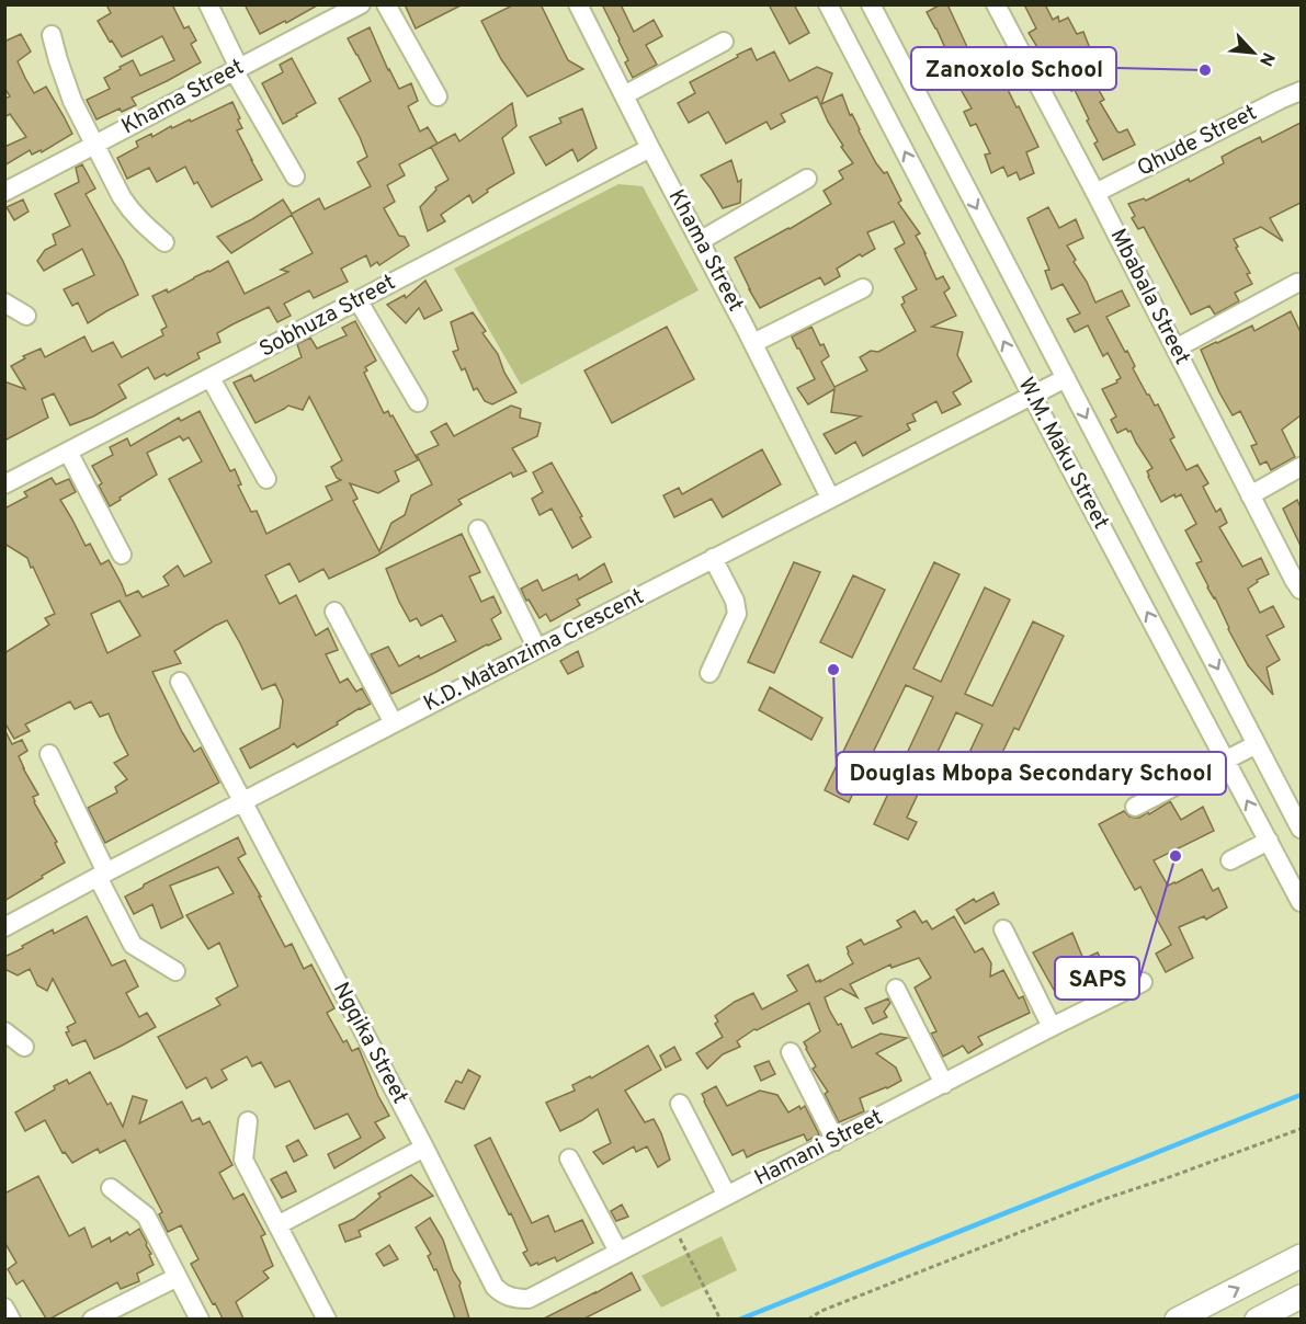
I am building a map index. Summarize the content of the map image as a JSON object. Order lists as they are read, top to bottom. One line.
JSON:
{"streets":{"street":["Khama Street","Qhude Street","Mbabala Street","Sobhuza Street","W.M. Maku Street","K.D. Matanzima Crescent","Ngqika Street","Hamani Street"]},"crossings":[["Khama Street","Sobhuza Street"],["Khama Street","K.D. Matanzima Crescent"],["Qhude Street","Mbabala Street"],["W.M. Maku Street","K.D. Matanzima Crescent"],["K.D. Matanzima Crescent","Ngqika Street"],["Ngqika Street","Hamani Street"]],"places":["Zanoxolo School","Douglas Mbopa Secondary School","SAPS"],"north":"bottom right"}
